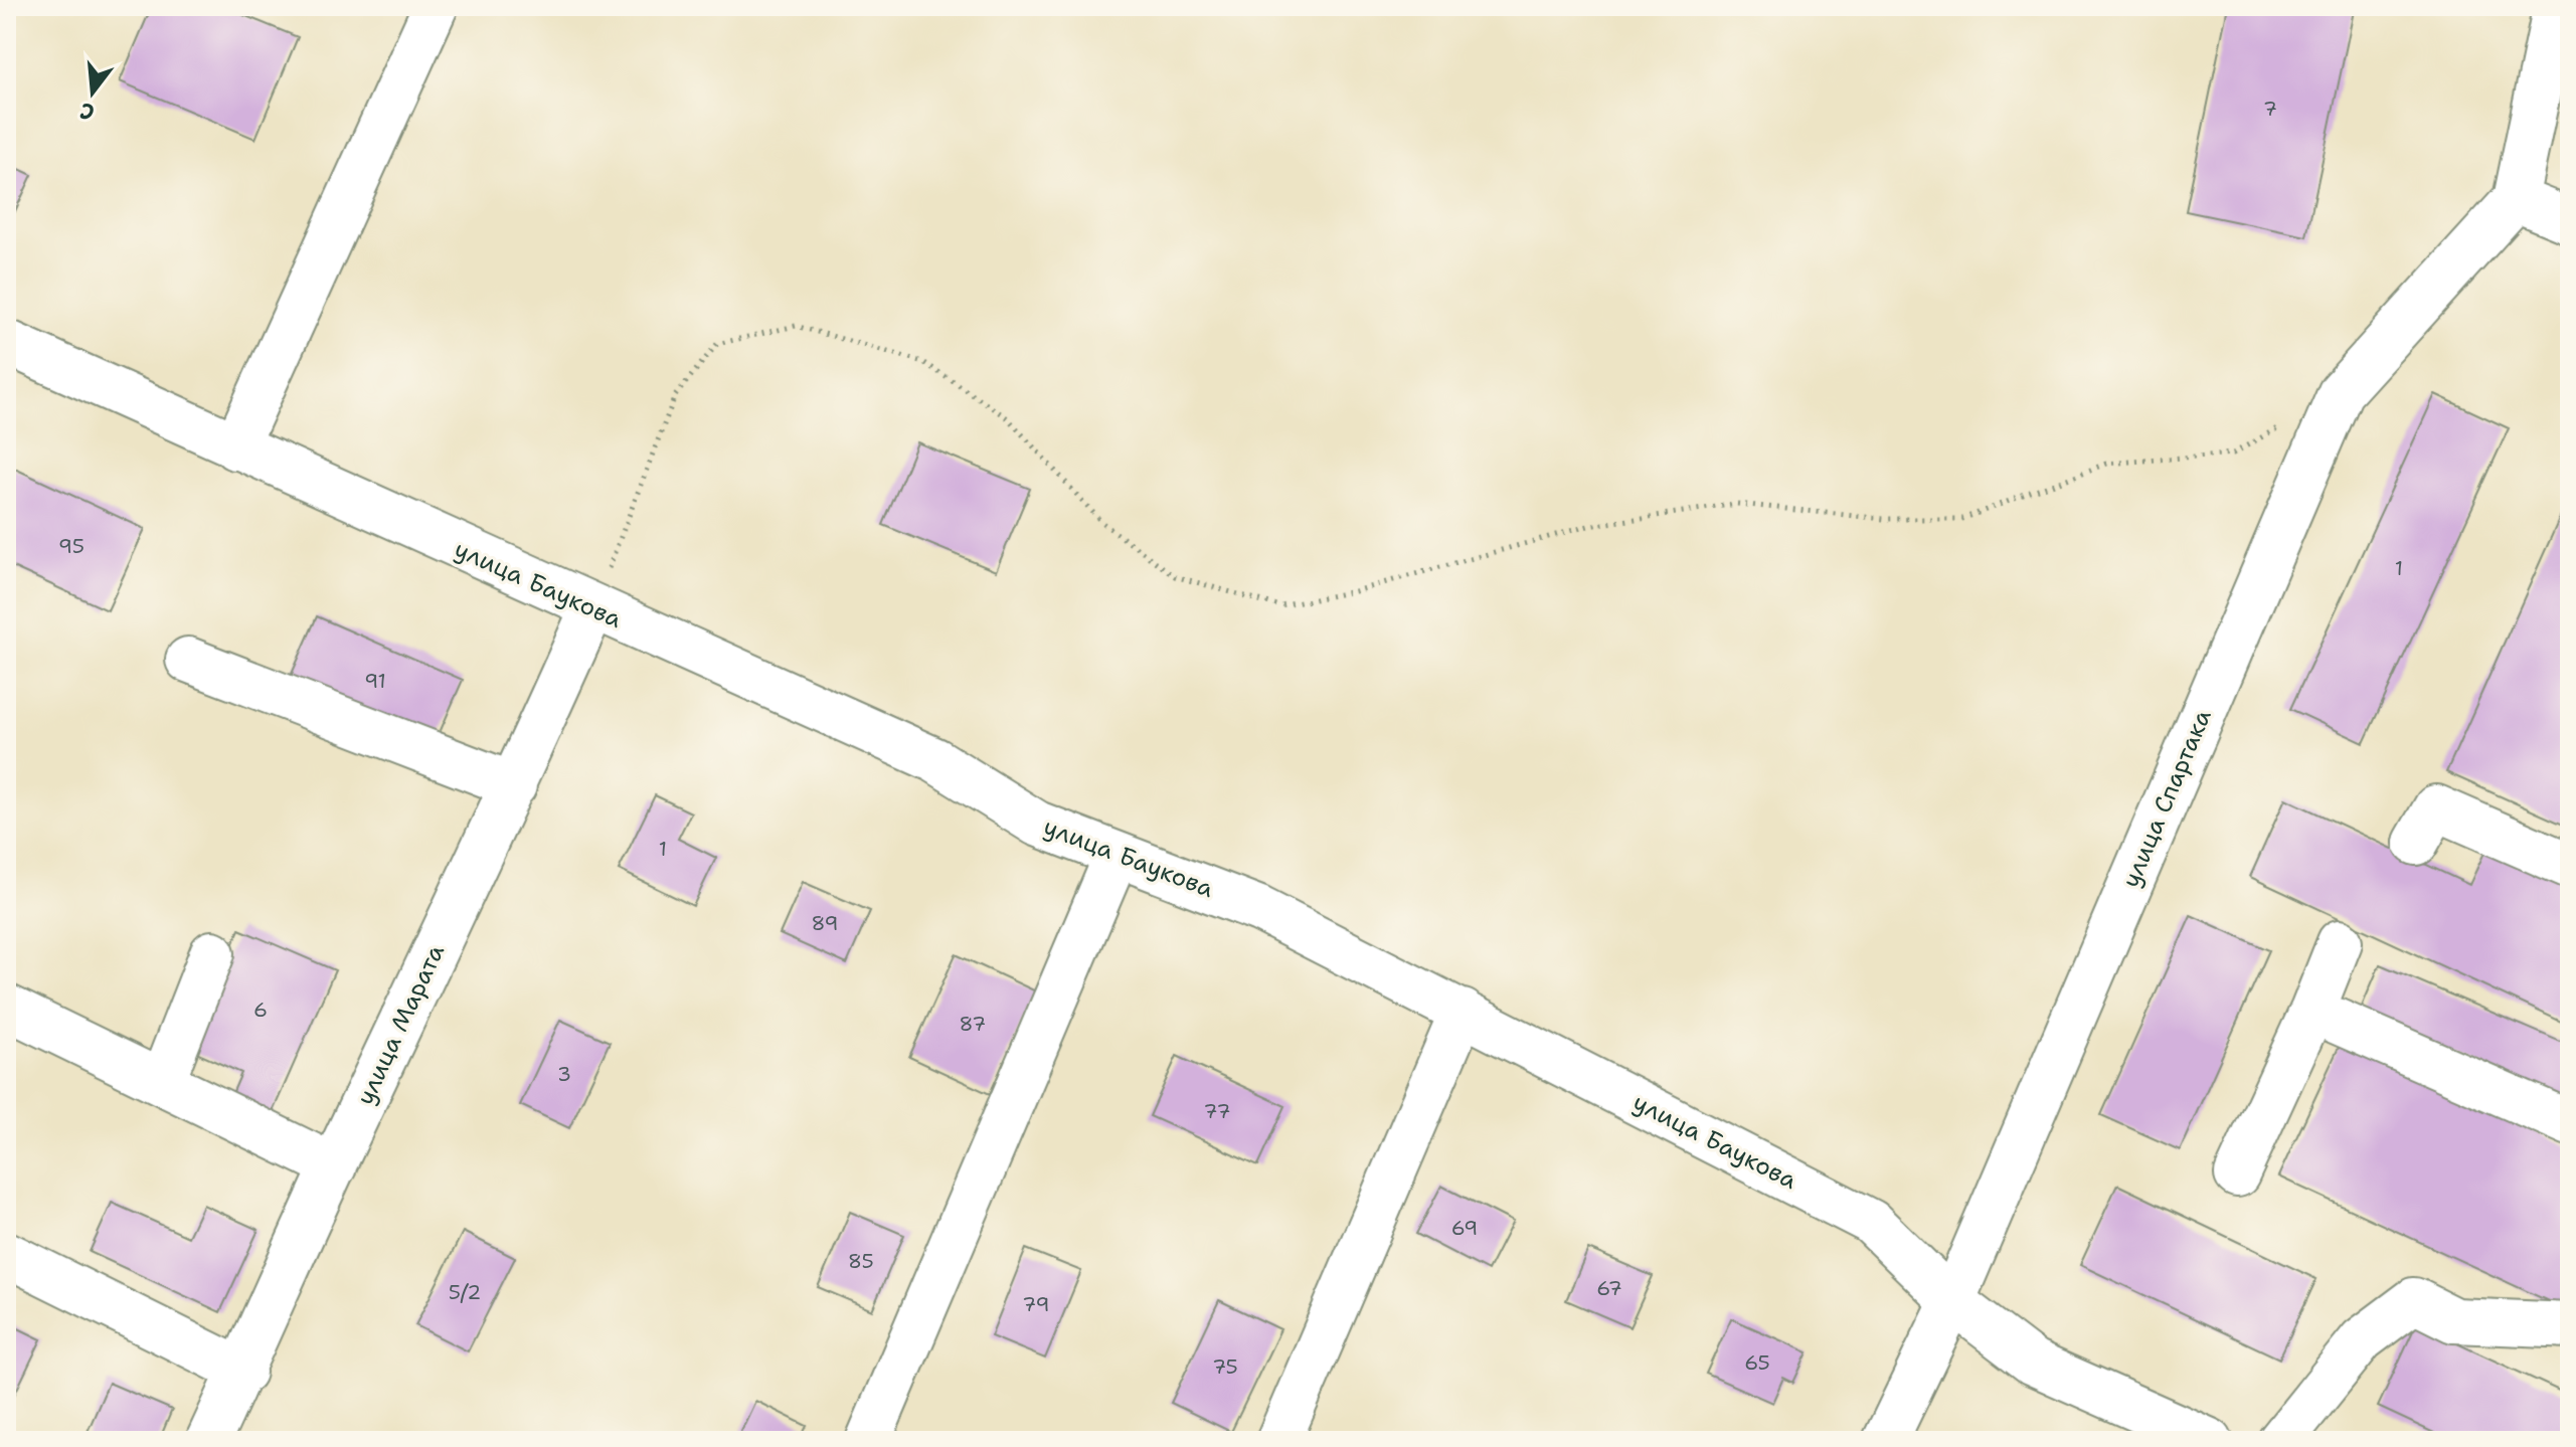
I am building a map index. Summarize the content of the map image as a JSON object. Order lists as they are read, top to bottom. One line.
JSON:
{"streets":{"street":["улица Баукова","улица Спартака","улица Марата"]},"crossings":[["улица Баукова","улица Спартака"],["улица Баукова","улица Марата"]],"house_numbers":["7","95","1","91","1","89","6","87","3","77","69","85","67","5/2","79","65","75"],"north":"bottom"}
